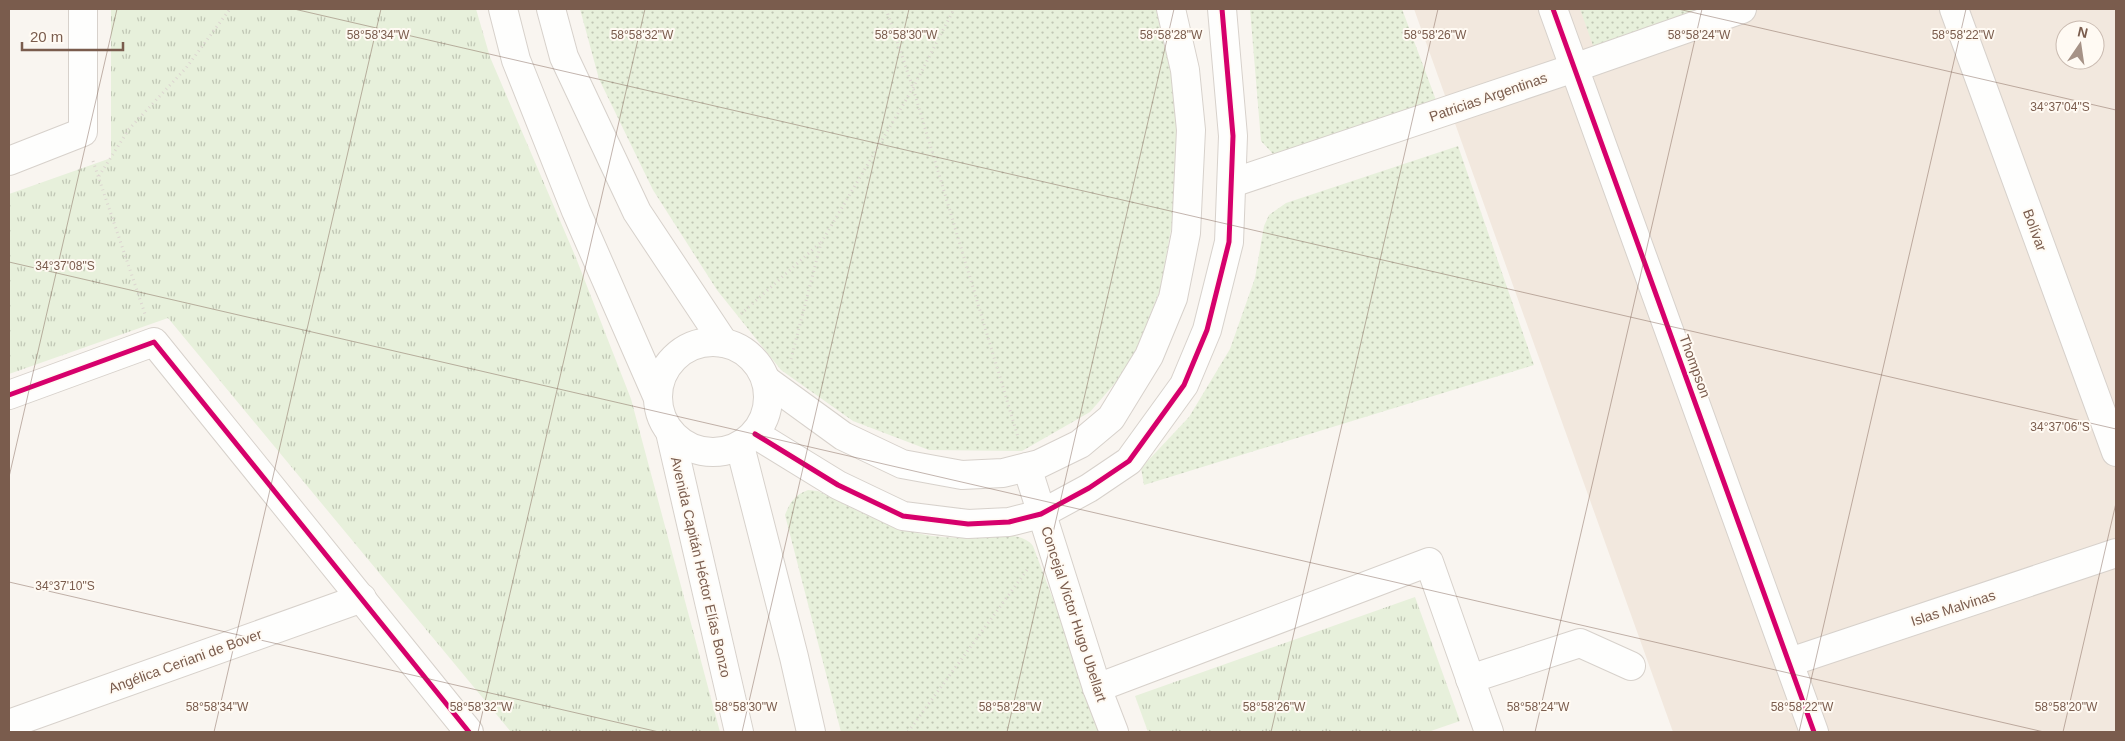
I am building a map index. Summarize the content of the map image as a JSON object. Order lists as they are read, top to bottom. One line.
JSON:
{"streets":{"street":["Patricias Argentinas","Bolívar","Thompson","Avenida Capitán Héctor Elías Bonzo","Islas Malvinas","Concejal Victor Hugo Ubellart","Angélica Ceriani de Bover"]},"crossings":[["Patricias Argentinas","Thompson"],["Thompson","Islas Malvinas"]],"scale_bar":"20 m","north":"top","coordinates":["58°58'34\"W","58°58'32\"W","58°58'30\"W","58°58'28\"W","58°58'26\"W","58°58'24\"W","58°58'22\"W","34°37'04\"S","34°37'08\"S","34°37'06\"S","34°37'10\"S","58°58'20\"W"]}
